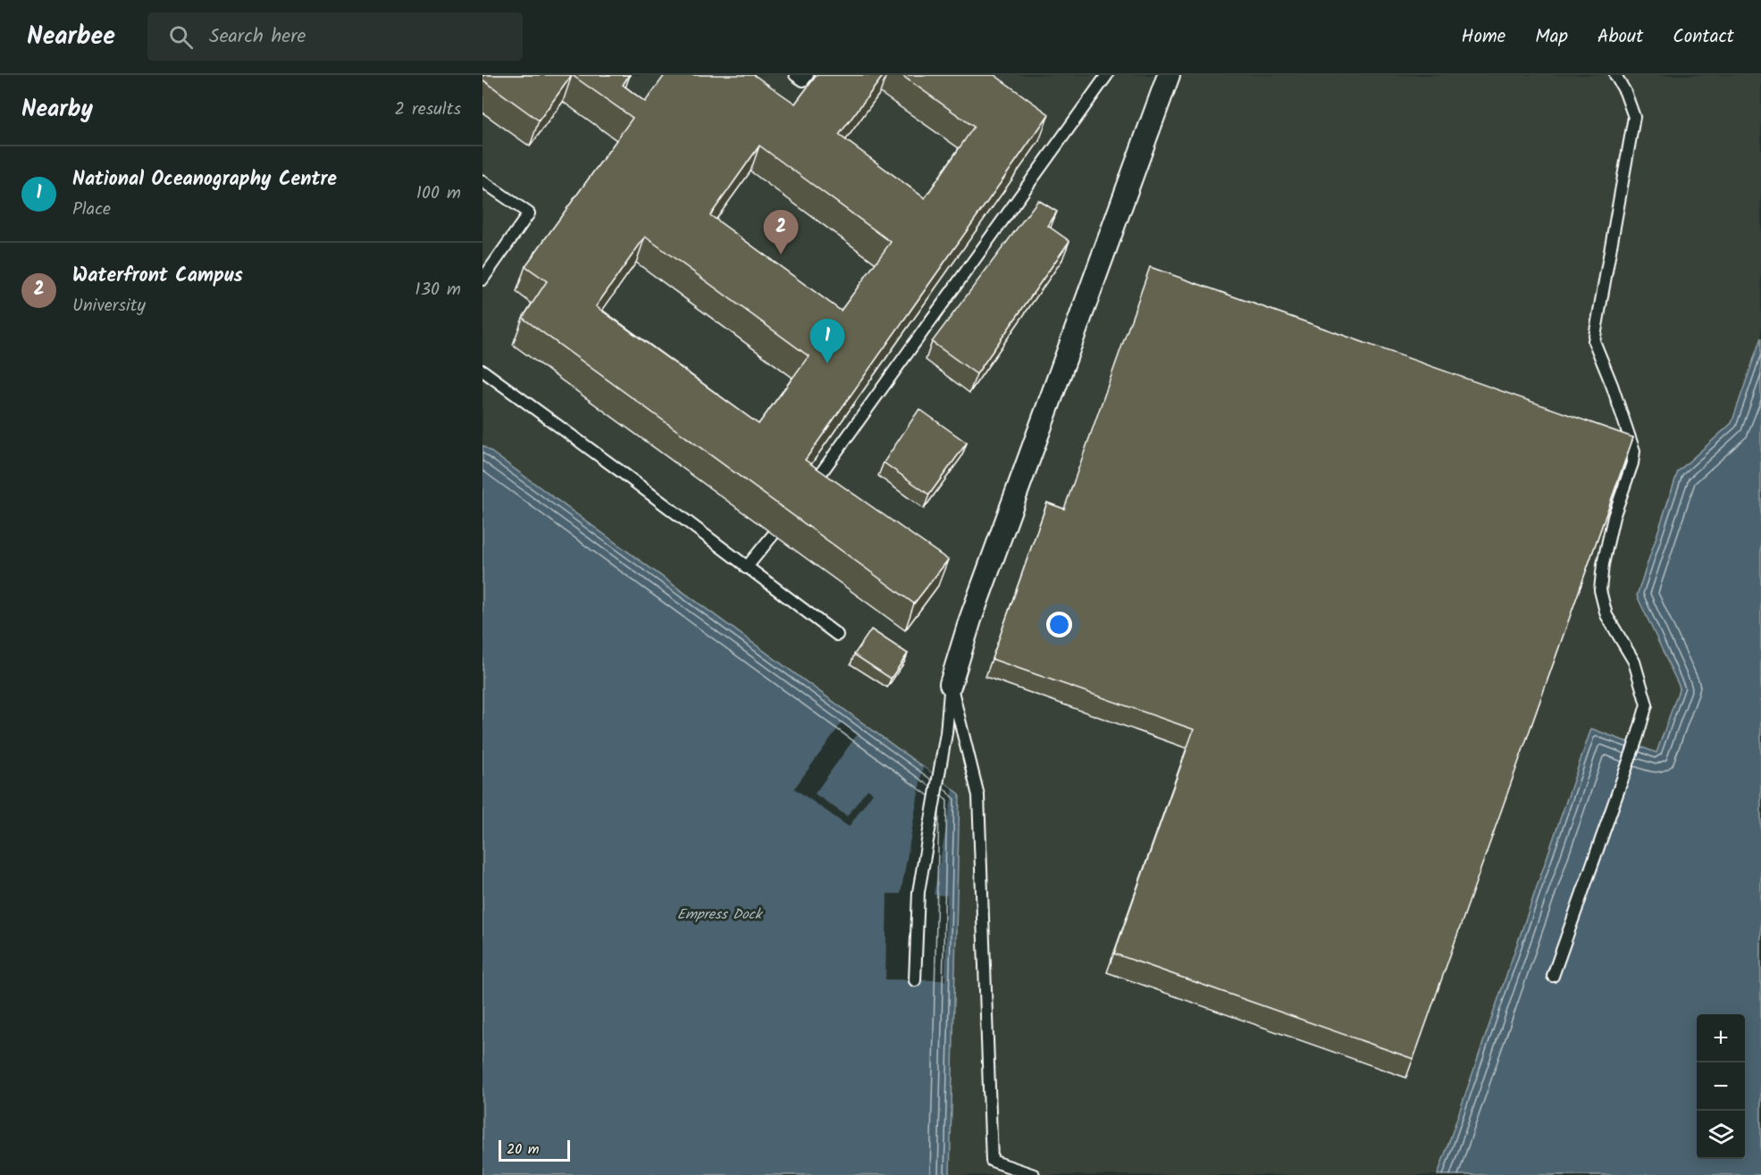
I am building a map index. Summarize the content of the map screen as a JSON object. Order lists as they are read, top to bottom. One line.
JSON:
{"water":["Empress Dock"],"scale_bar":"20 m","page":{"header":"Nearbee","search":"Search here","nav":["Home","Map","About","Contact"],"heading":["Nearby","2 results"],"list":[{"mark":"1","name":"National Oceanography Centre","note":"Place","value":"100 m"},{"mark":"2","name":"Waterfront Campus","note":"University","value":"130 m"}],"pins":["2","1"],"map_buttons":["+","−"],"scale":"20 m"}}
